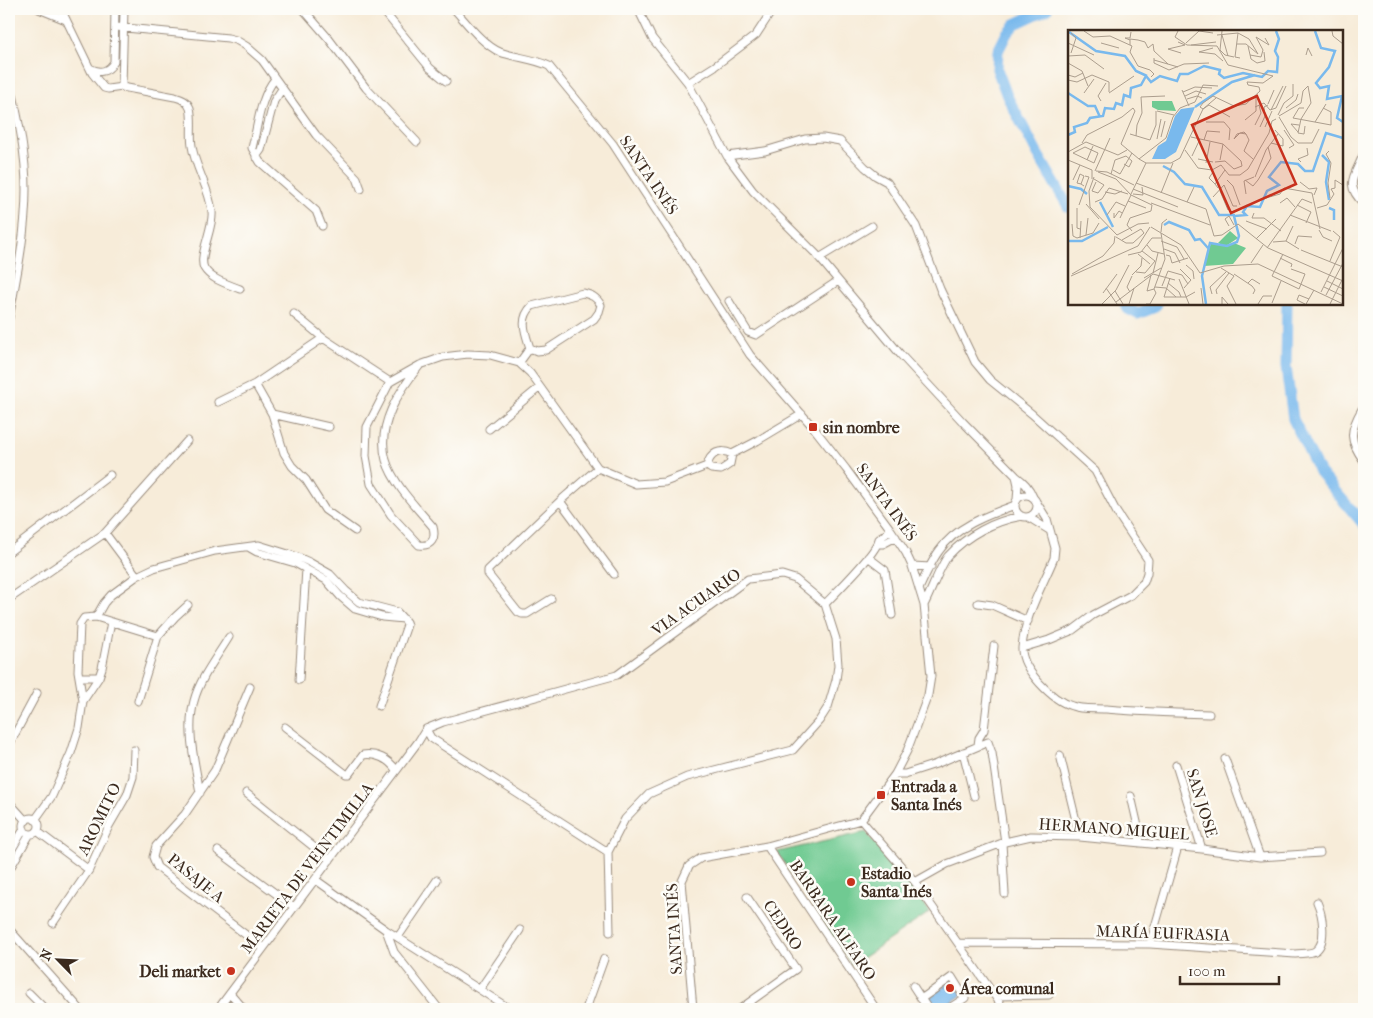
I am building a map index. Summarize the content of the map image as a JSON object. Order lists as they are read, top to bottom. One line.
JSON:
{"streets":{"street":["SANTA INÉS","VIA ACUARIO","SAN JOSE","AROMITO","HERMANO MIGUEL","MARIETA DE VEINTIMILLA","PASAJE A","BARBARA ALFARO","CEDRO","MARÍA EUFRASIA"]},"crossings":[["SANTA INÉS","BARBARA ALFARO"],["VIA ACUARIO","MARIETA DE VEINTIMILLA"],["SAN JOSE","HERMANO MIGUEL"],["MARIETA DE VEINTIMILLA","PASAJE A"]],"places":{"transit":["sin nombre","Entrada a Santa Inés"],"other":["Estadio Santa Inés","Deli market","Área comunal"]},"scale_bar":"100 m","north":"top left"}
